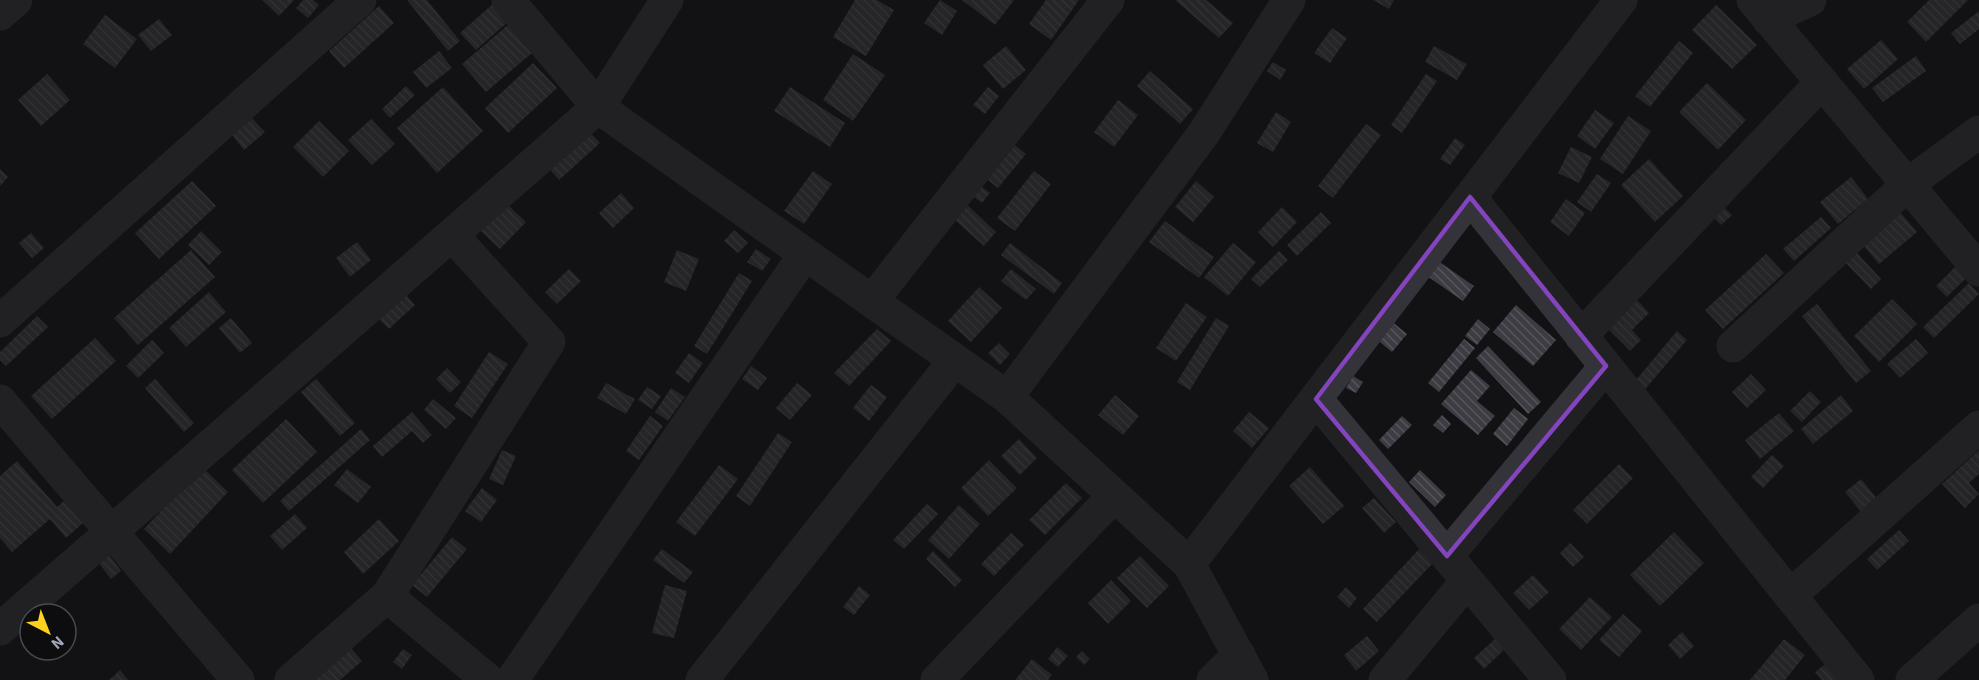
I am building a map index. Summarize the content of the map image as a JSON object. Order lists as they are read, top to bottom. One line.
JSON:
{"north":"bottom right"}
